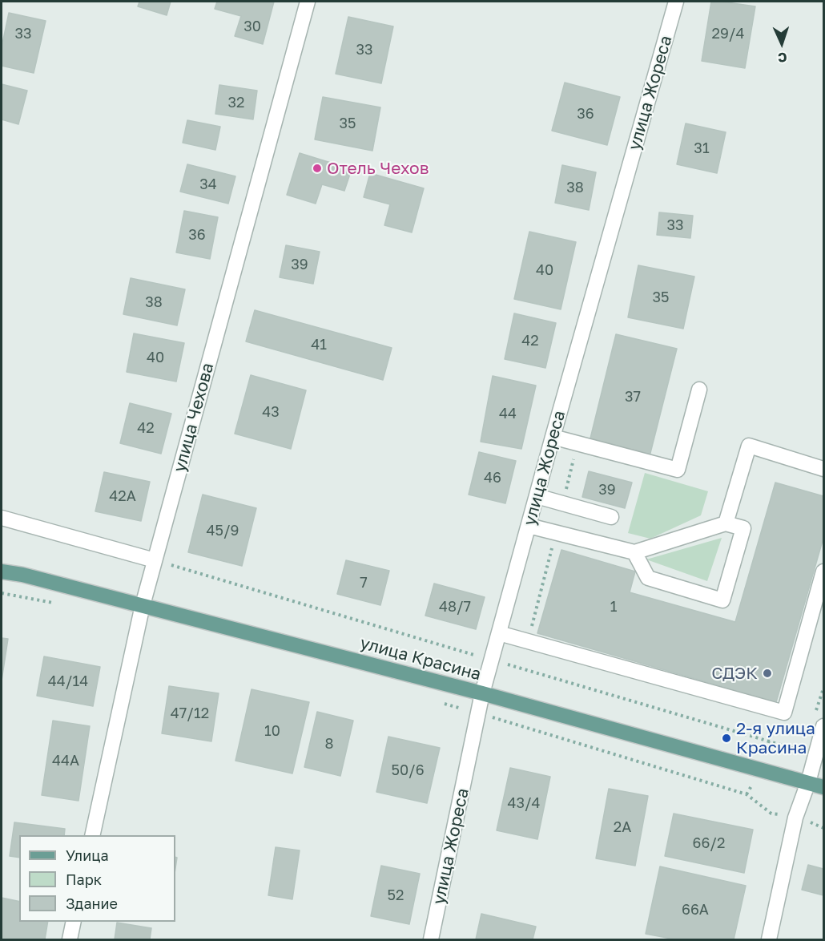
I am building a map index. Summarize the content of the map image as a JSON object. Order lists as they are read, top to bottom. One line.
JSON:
{"streets":{"main road":["улица Красина"],"street":["улица Жореса","улица Чехова"]},"crossings":[["улица Жореса","улица Красина"],["улица Чехова","улица Красина"]],"places":["Отель Чехов","СДЭК","2-я улица Красина"],"house_numbers":["30","33","29/4","33","32","36","35","31","34","38","33","36","39","40","35","38","42","41","40","37","43","44","42","46","39","42А","45/9","7","48/7","1","44/14","47/12","10","8","44А","50/6","43/4","2А","66/2","52","66А"],"legend":["Улица","Парк","Здание"],"north":"bottom"}
